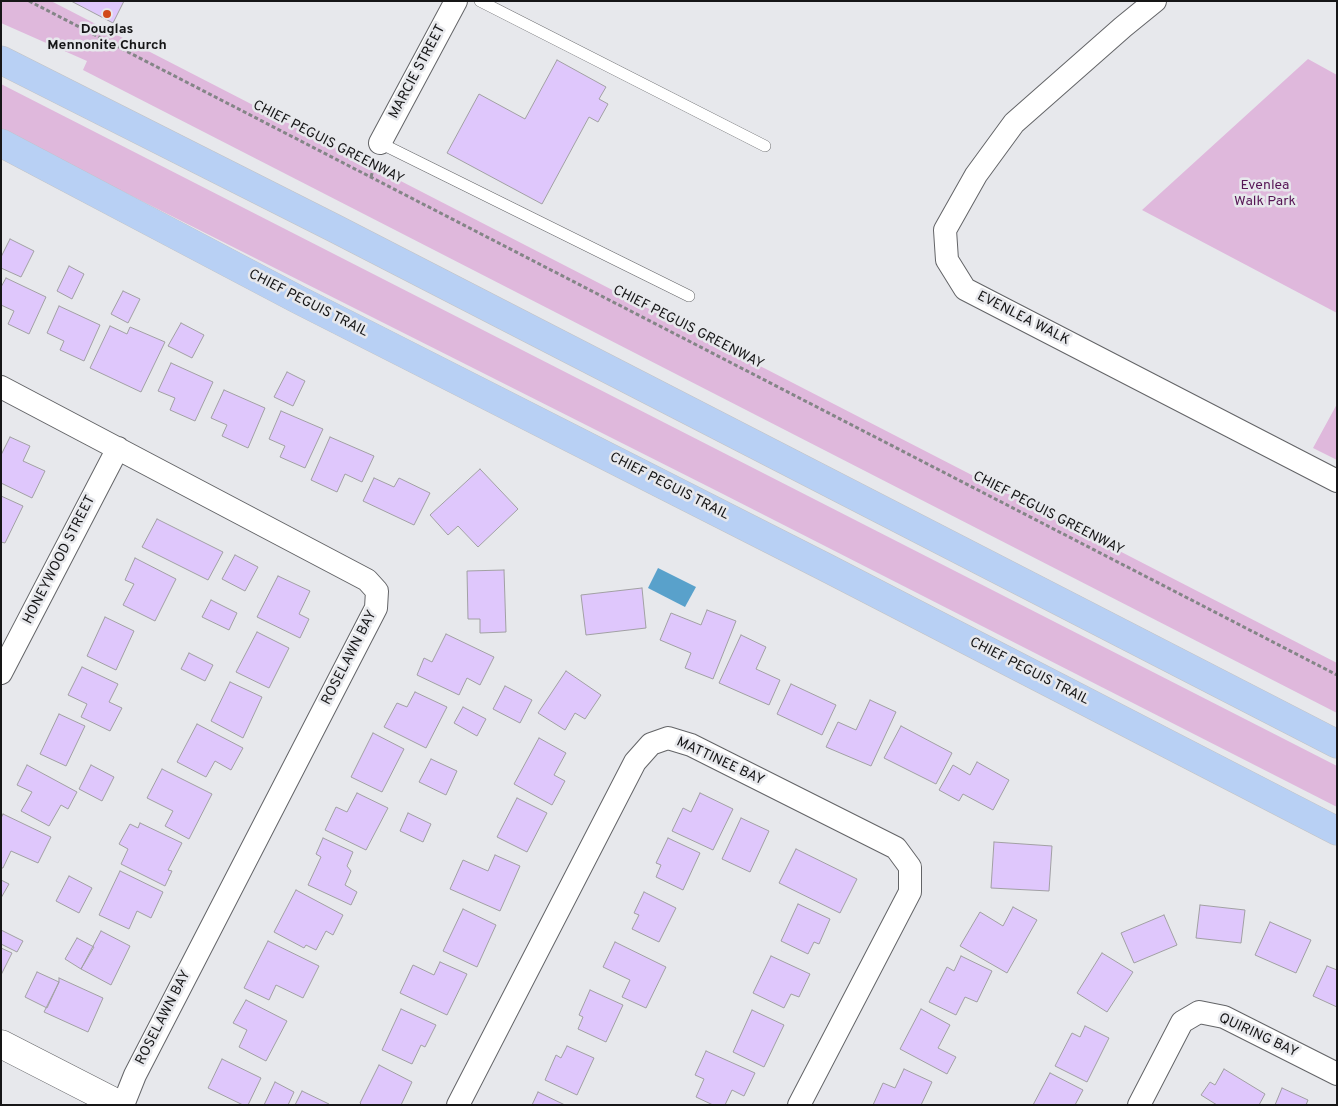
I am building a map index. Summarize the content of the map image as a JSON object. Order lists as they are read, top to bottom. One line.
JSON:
{"streets":{"main road":["CHIEF PEGUIS TRAIL"],"street":["MARCIE STREET","EVENLEA WALK","HONEYWOOD STREET","ROSELAWN BAY","MATTINEE BAY","QUIRING BAY"],"path":["CHIEF PEGUIS GREENWAY"]},"crossings":[["HONEYWOOD STREET","ROSELAWN BAY"]],"parks":["Evenlea Walk Park"],"places":["Douglas Mennonite Church"]}
